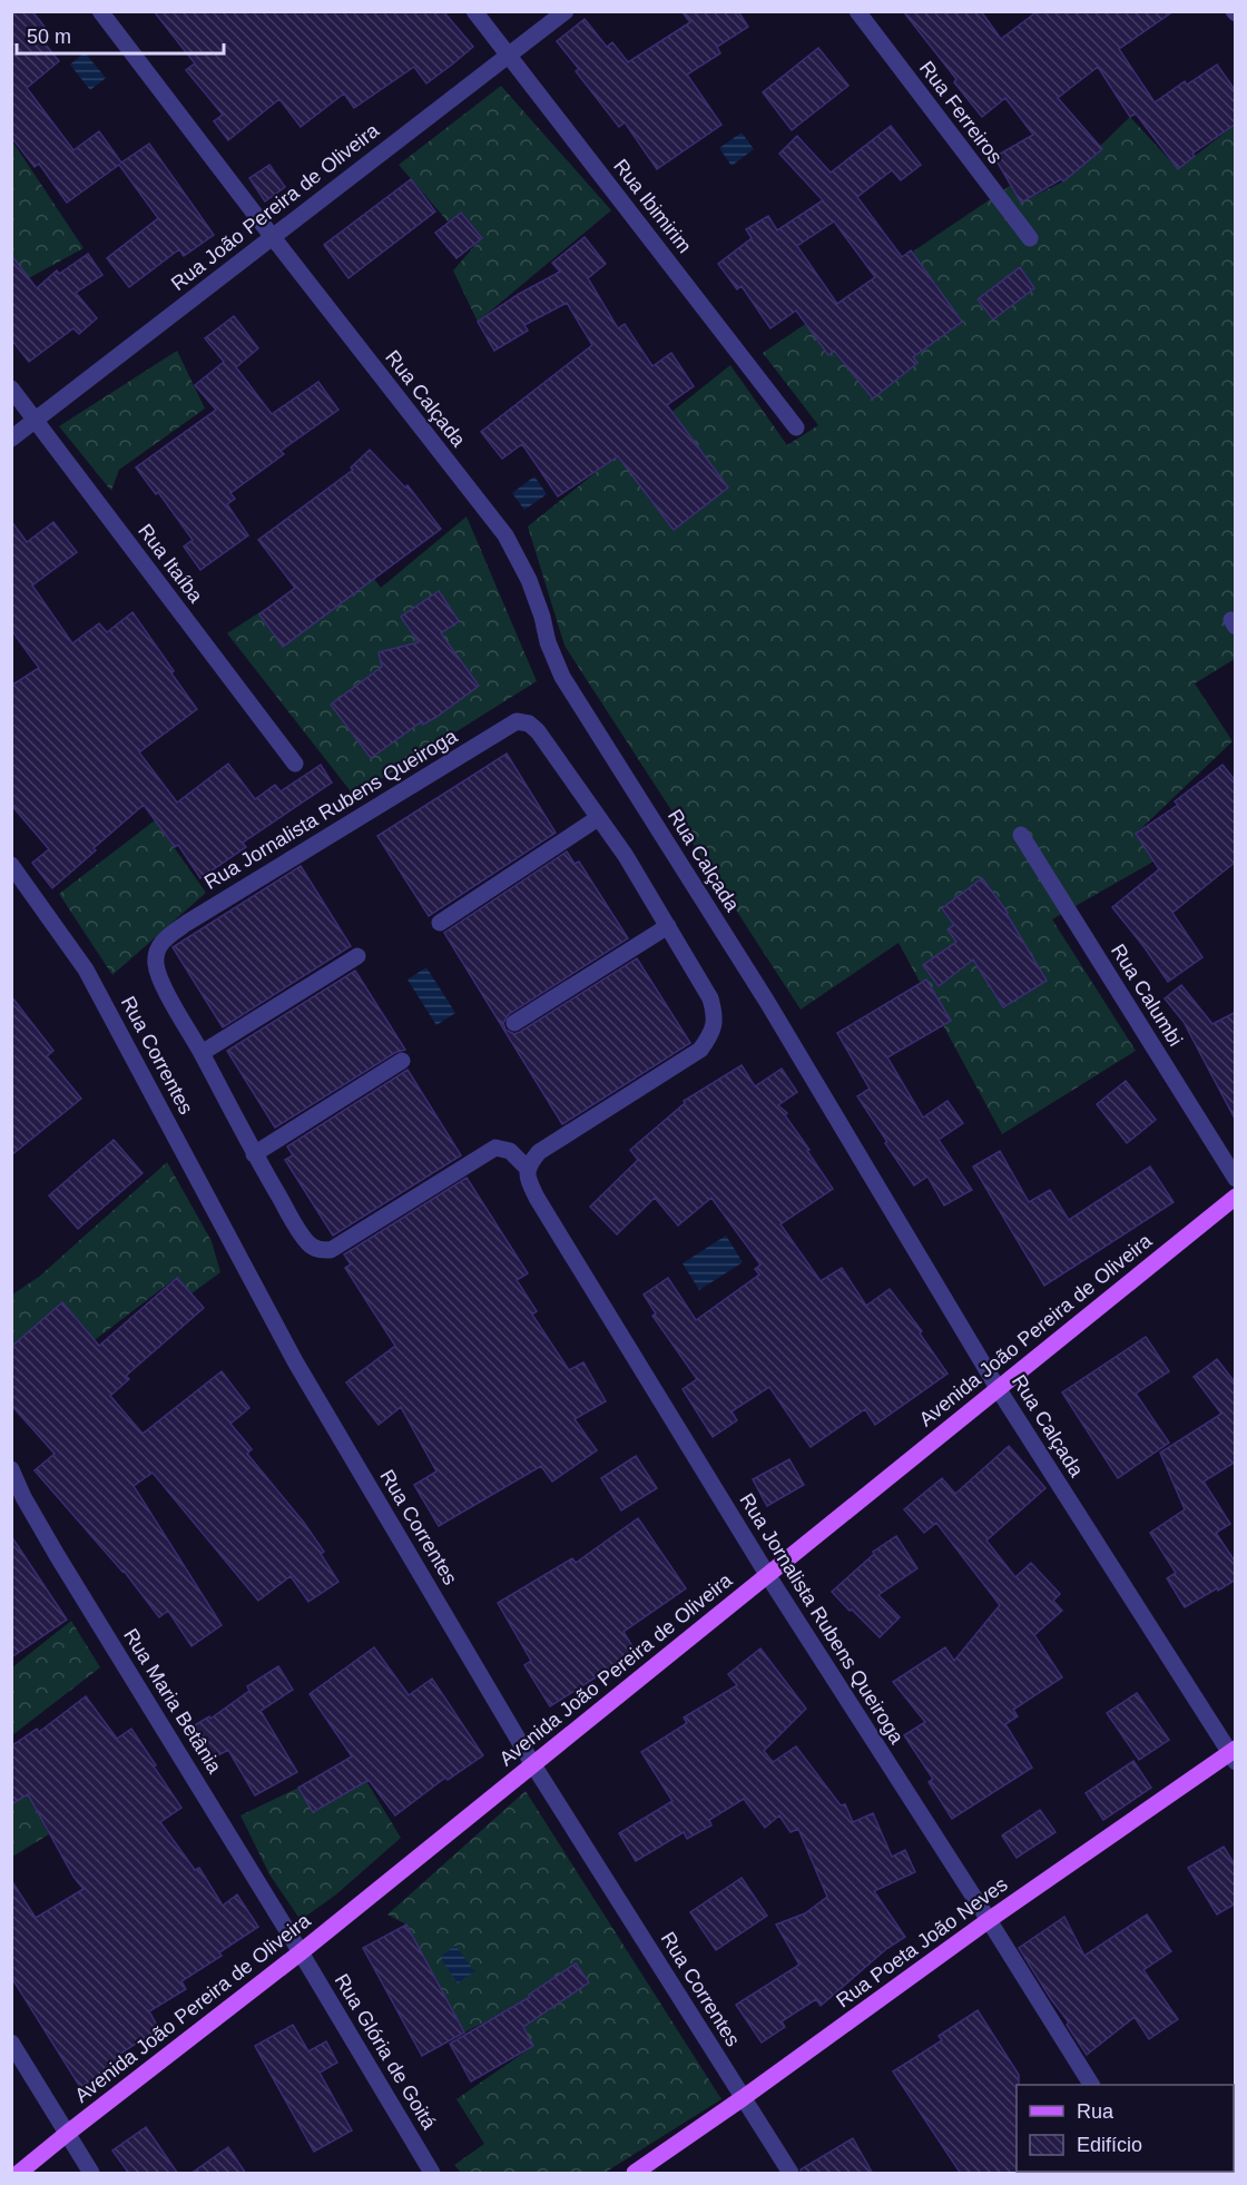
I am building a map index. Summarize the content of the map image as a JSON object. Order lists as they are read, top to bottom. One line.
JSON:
{"streets":{"main road":["Avenida João Pereira de Oliveira","Rua Poeta João Neves"],"street":["Rua Ferreiros","Rua Ibimirim","Rua João Pereira de Oliveira","Rua Calçada","Rua Itaíba","Rua Jornalista Rubens Queiroga","Rua Calumbi","Rua Correntes","Rua Maria Betânia","Rua Glória de Goitá"]},"crossings":[["Rua Ibimirim","Rua João Pereira de Oliveira"],["Rua João Pereira de Oliveira","Rua Calçada"],["Rua João Pereira de Oliveira","Rua Itaíba"],["Rua Calçada","Avenida João Pereira de Oliveira"],["Rua Calçada","Rua Poeta João Neves"],["Rua Jornalista Rubens Queiroga","Avenida João Pereira de Oliveira"],["Rua Jornalista Rubens Queiroga","Rua Poeta João Neves"],["Rua Correntes","Avenida João Pereira de Oliveira"],["Rua Correntes","Rua Poeta João Neves"],["Avenida João Pereira de Oliveira","Rua Maria Betânia"],["Avenida João Pereira de Oliveira","Rua Glória de Goitá"],["Rua Maria Betânia","Rua Glória de Goitá"]],"legend":["Rua","Edifício"],"scale_bar":"50 m"}
